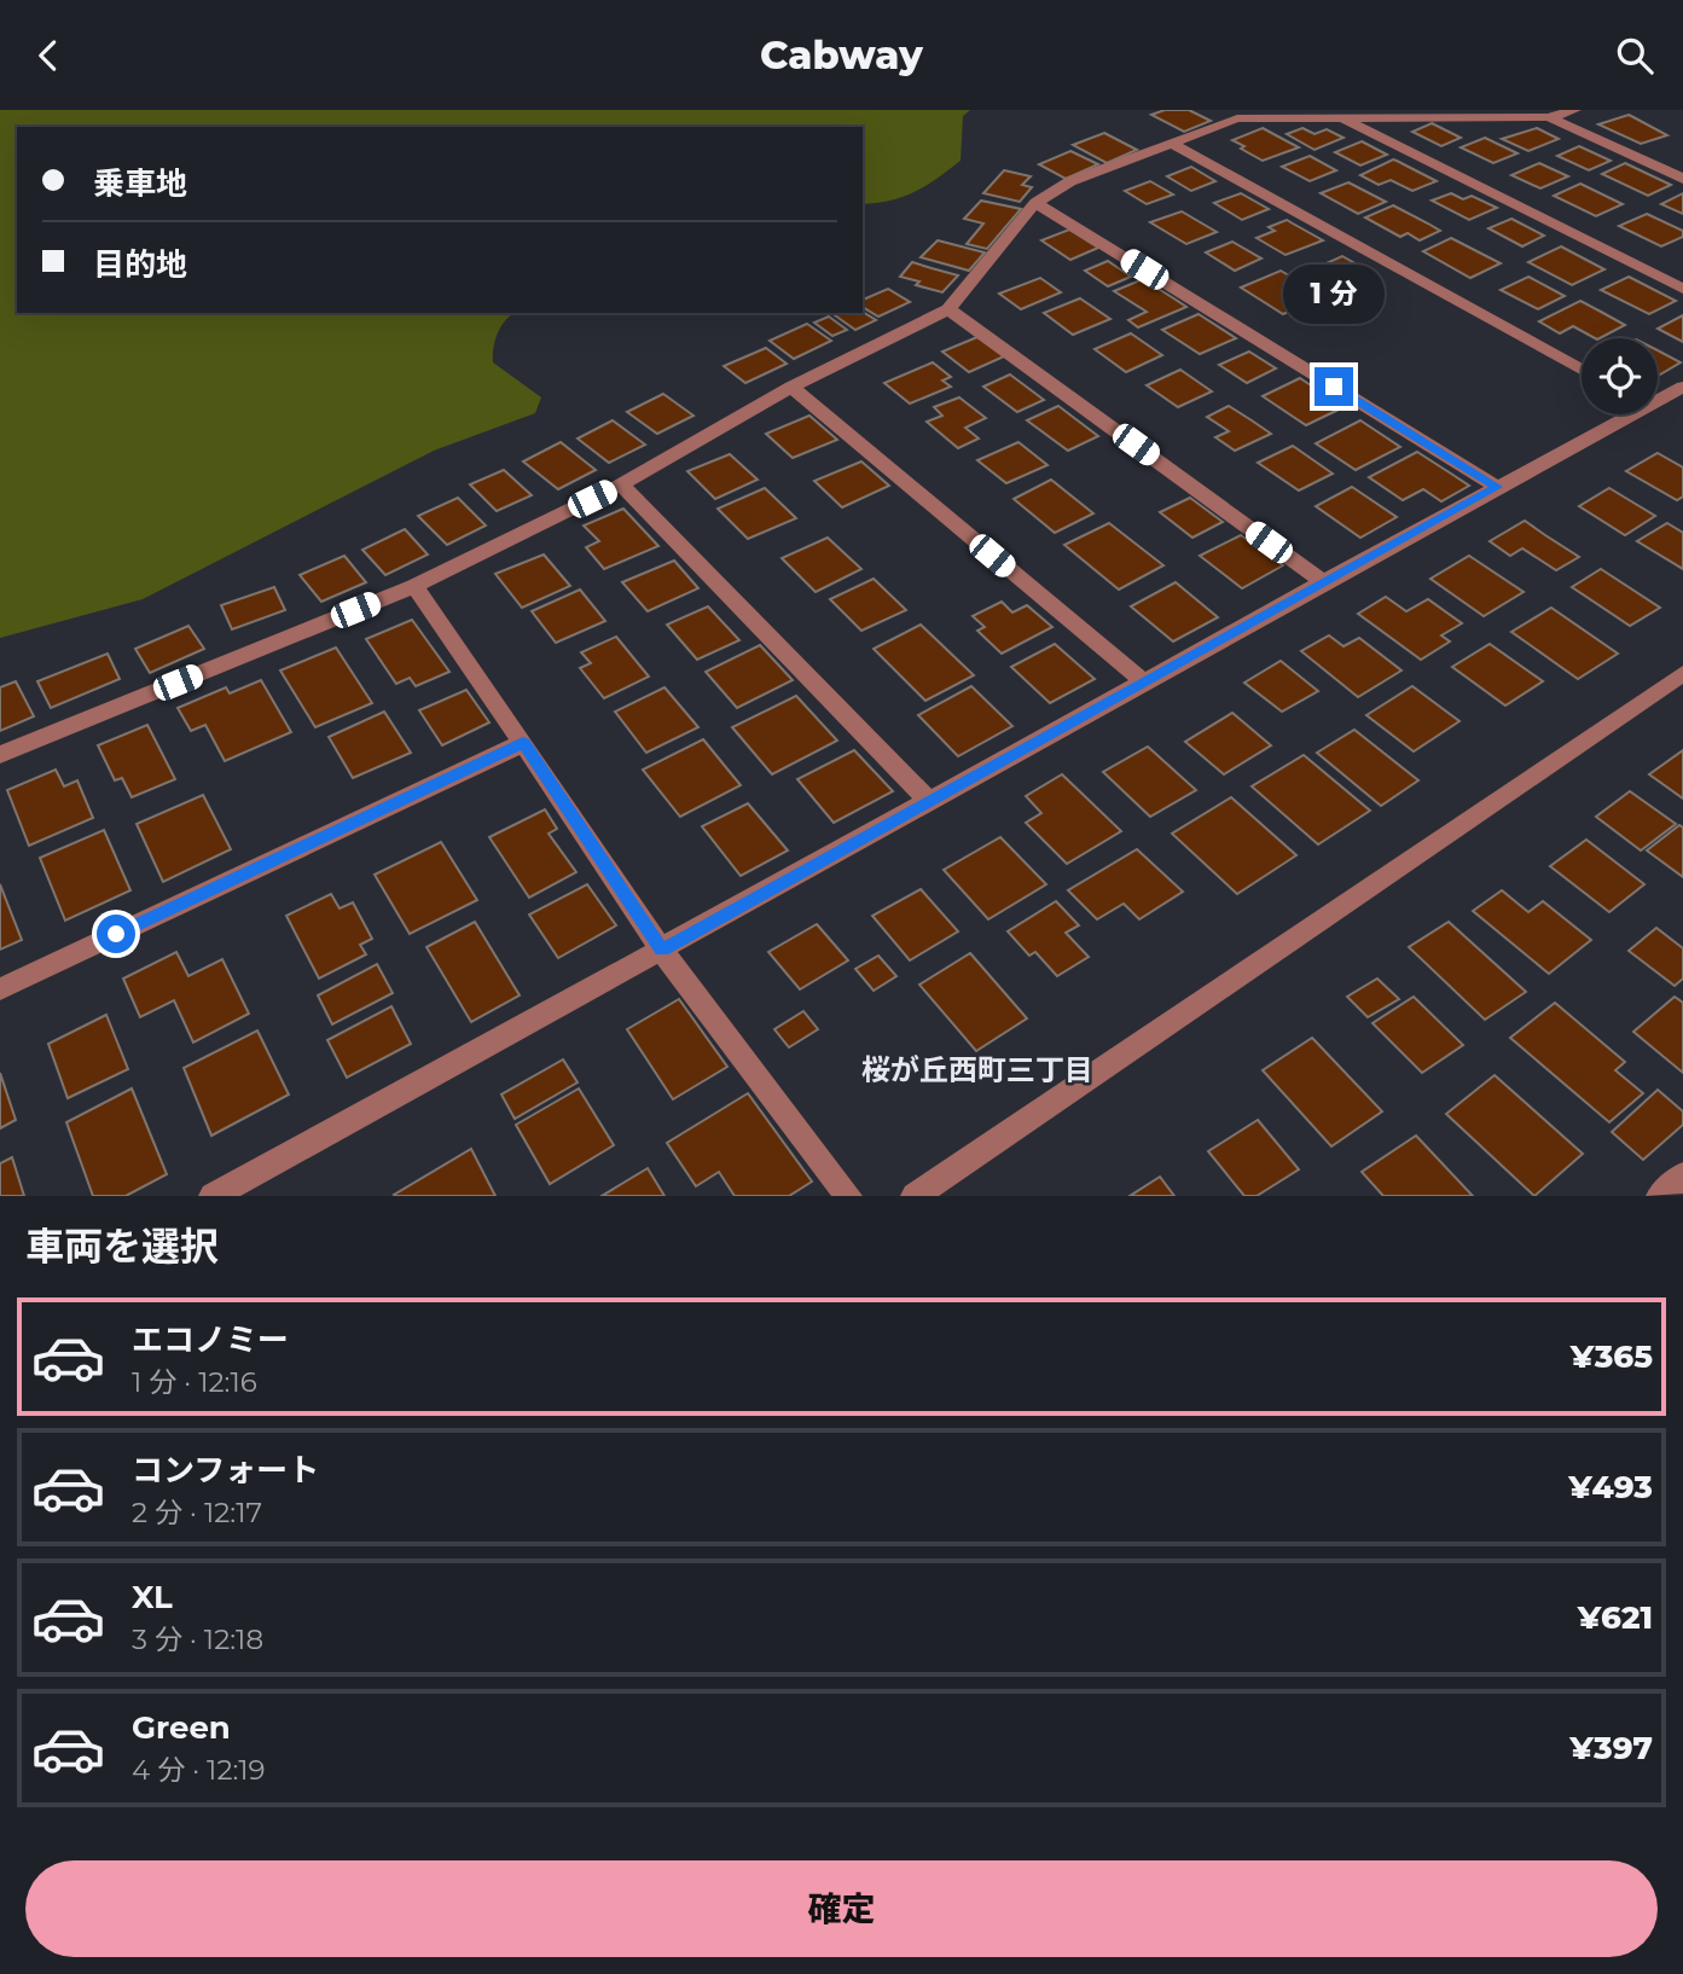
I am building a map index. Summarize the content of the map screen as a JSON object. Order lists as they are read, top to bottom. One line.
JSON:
{"districts":["桜が丘西町三丁目"],"page":{"header":"Cabway","banner":["乗車地","目的地"],"bubble":"1 分","heading":"車両を選択","list":[{"name":"エコノミー","note":"1 分 · 12:16","value":"¥365"},{"name":"コンフォート","note":"2 分 · 12:17","value":"¥493"},{"name":"XL","note":"3 分 · 12:18","value":"¥621"},{"name":"Green","note":"4 分 · 12:19","value":"¥397"}],"buttons":"確定"}}
